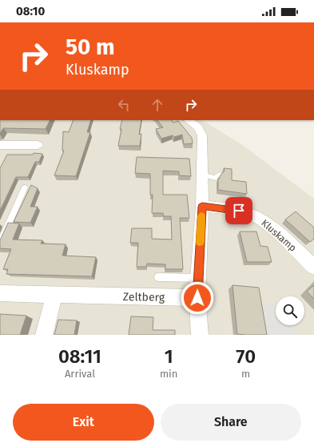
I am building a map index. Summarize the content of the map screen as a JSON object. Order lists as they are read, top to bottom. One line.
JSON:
{"streets":{"street":["Kluskamp","Zeltberg"]},"page":{"status":"08:10","turn":["50 m","Kluskamp"],"eta":["08:11","Arrival","1","min","70","m"],"buttons":["Exit","Share"]}}
